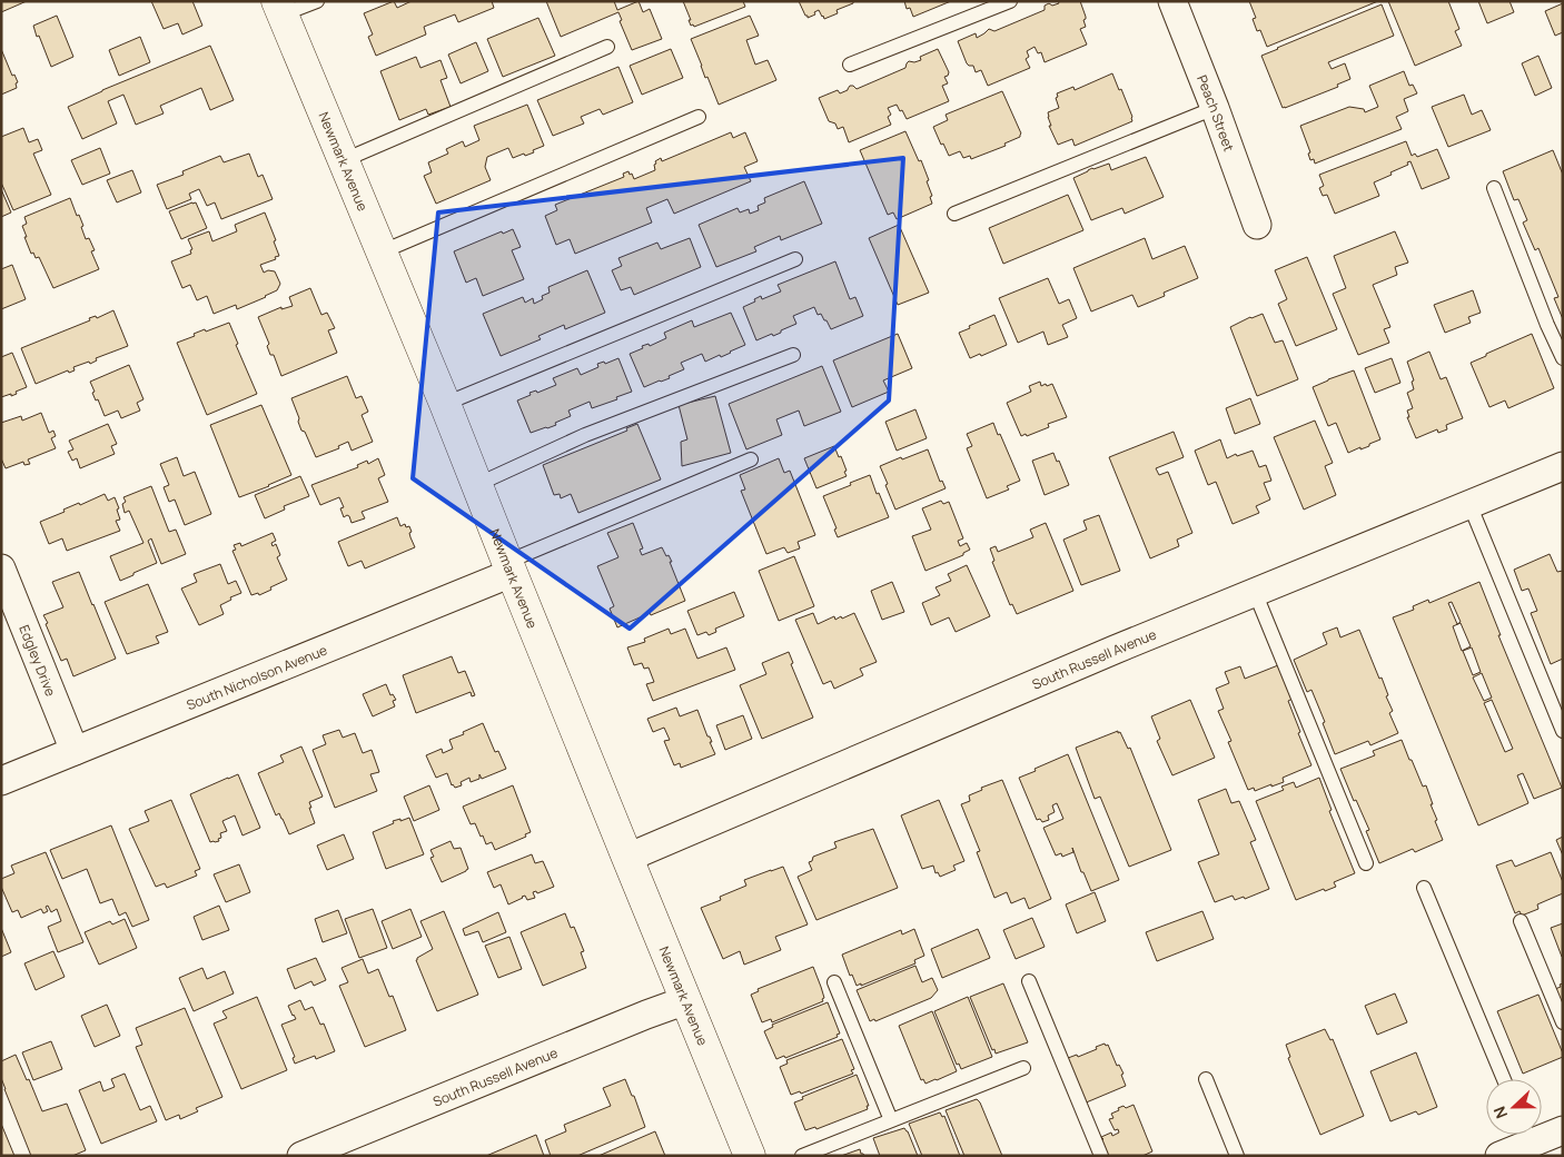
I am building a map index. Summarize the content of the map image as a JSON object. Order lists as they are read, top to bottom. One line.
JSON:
{"streets":{"street":["Peach Street","Newmark Avenue","South Russell Avenue","Edgley Drive","South Nicholson Avenue"]},"crossings":[["Newmark Avenue","South Russell Avenue"],["Newmark Avenue","South Nicholson Avenue"],["Edgley Drive","South Nicholson Avenue"]],"north":"left"}
